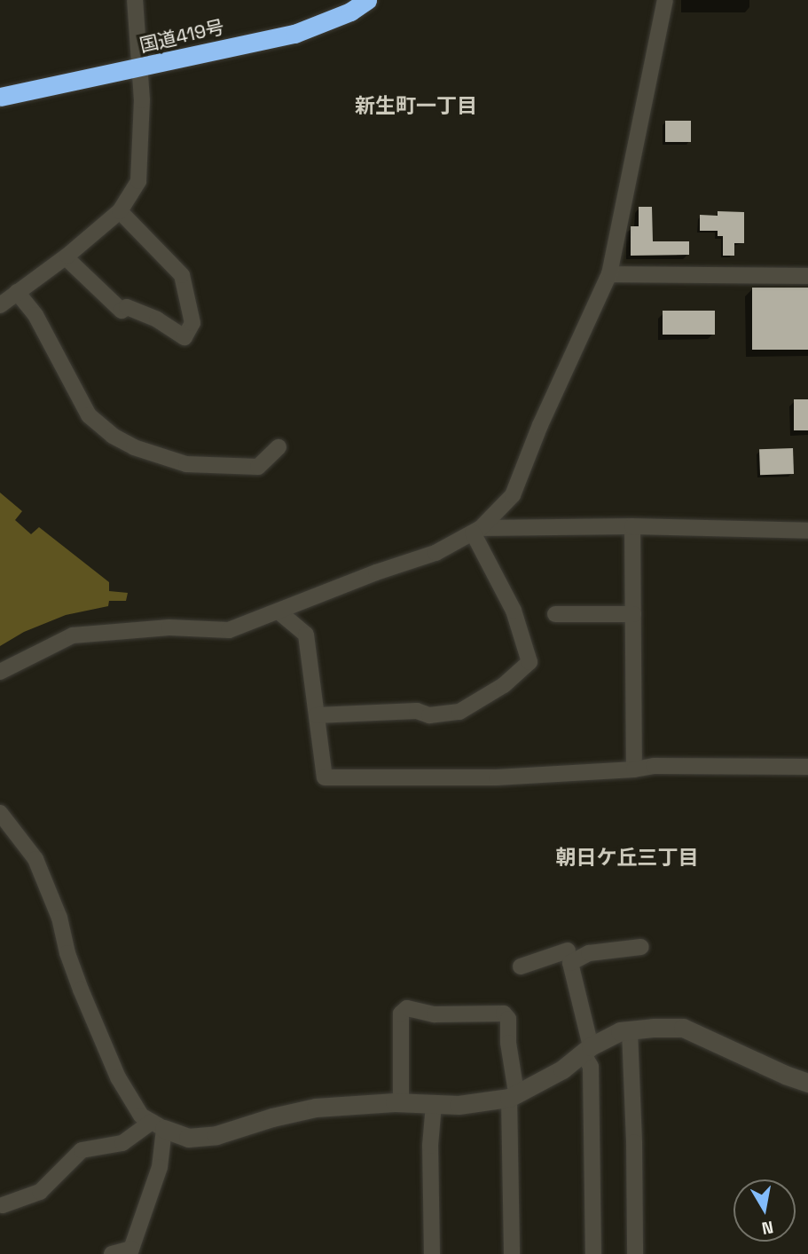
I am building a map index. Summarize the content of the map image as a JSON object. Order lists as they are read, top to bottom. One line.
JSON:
{"streets":{"highway":["国道419号"]},"districts":["新生町一丁目","朝日ケ丘三丁目"],"north":"bottom"}
